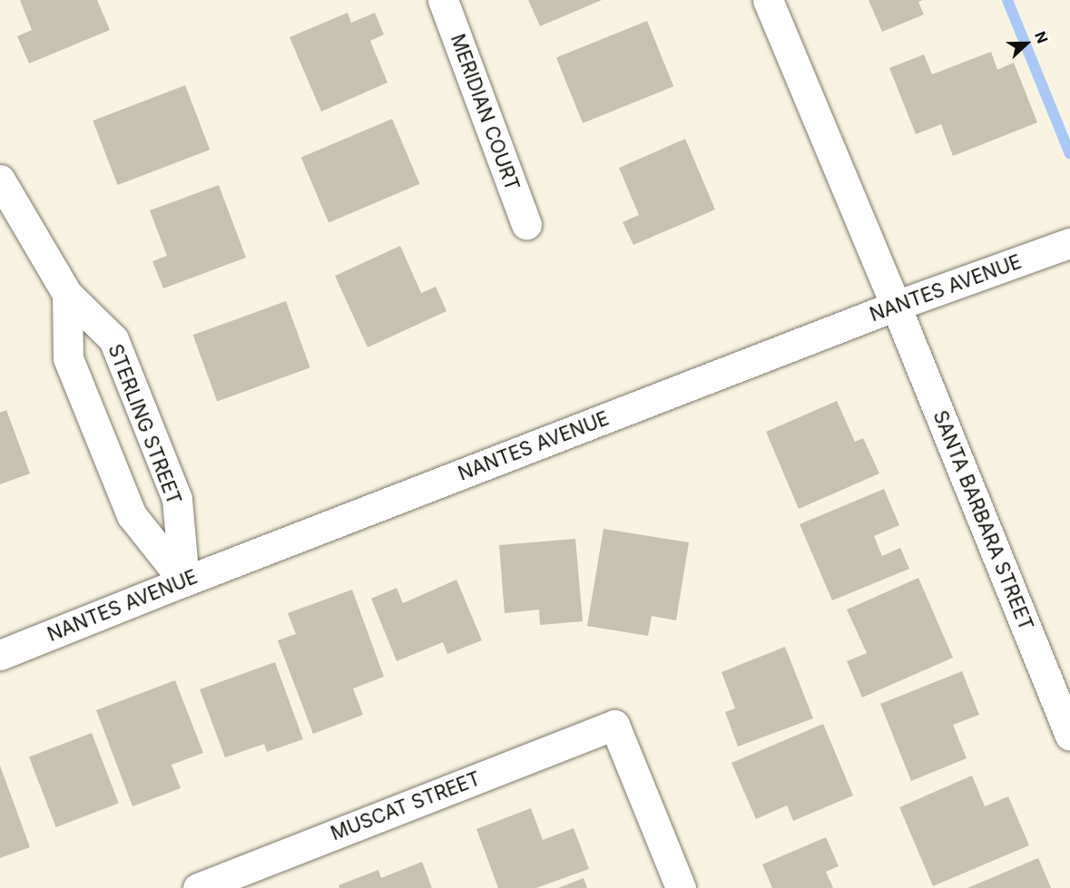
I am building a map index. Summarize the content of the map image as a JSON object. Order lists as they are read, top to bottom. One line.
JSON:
{"streets":{"street":["MERIDIAN COURT","NANTES AVENUE","STERLING STREET","SANTA BARBARA STREET","MUSCAT STREET"]},"crossings":[["NANTES AVENUE","STERLING STREET"],["NANTES AVENUE","SANTA BARBARA STREET"]],"north":"right"}
